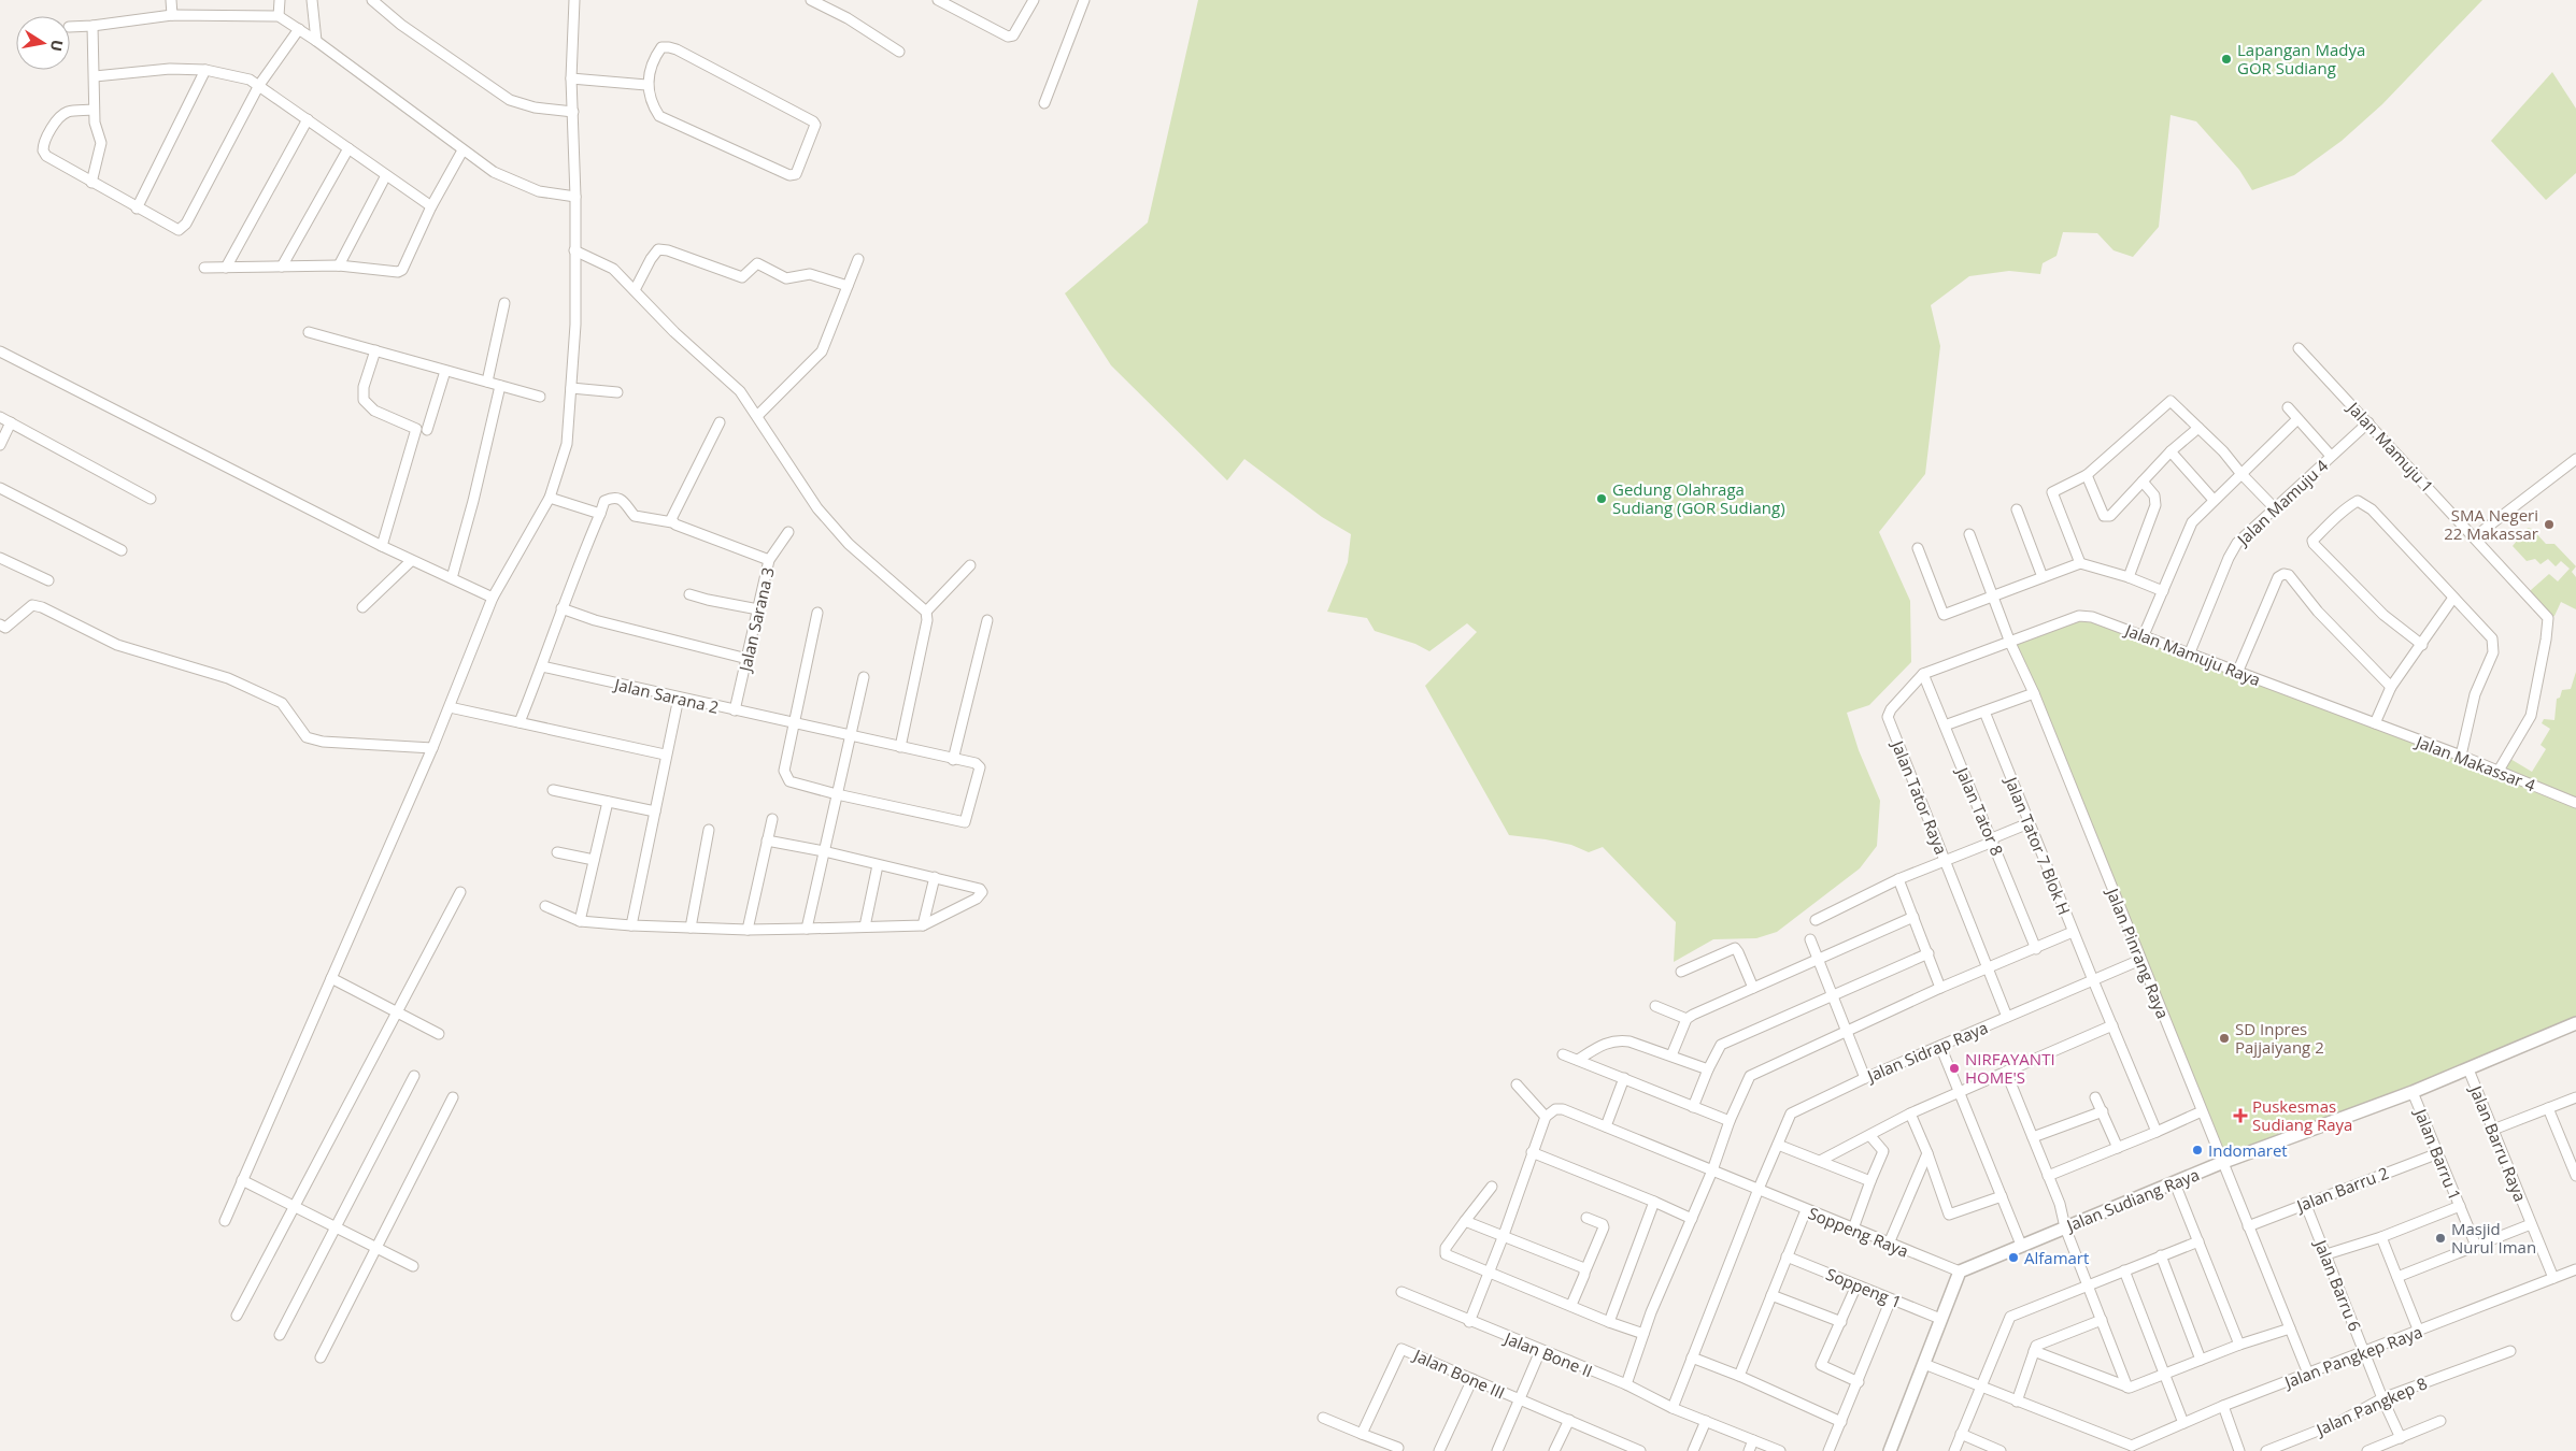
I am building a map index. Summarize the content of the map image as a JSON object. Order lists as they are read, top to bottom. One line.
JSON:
{"streets":{"street":["Jalan Mamuju 1","Jalan Mamuju 4","Jalan Sarana 3","Jalan Mamuju Raya","Jalan Sarana 2","Jalan Makassar 4","Jalan Tator Raya","Jalan Tator 8","Jalan Tator 7 Blok H","Jalan Pinrang Raya","Jalan Sidrap Raya","Jalan Barru Raya","Jalan Barru 1","Jalan Barru 2","Jalan Sudiang Raya","Soppeng Raya","Jalan Barru 6","Soppeng 1","Jalan Bone II","Jalan Pangkep Raya","Jalan Bone III","Jalan Pangkep 8"]},"crossings":[["Jalan Mamuju 1","Jalan Mamuju 4"],["Jalan Mamuju 1","Jalan Makassar 4"],["Jalan Mamuju 4","Jalan Mamuju Raya"],["Jalan Sarana 3","Jalan Sarana 2"],["Jalan Mamuju Raya","Jalan Makassar 4"],["Jalan Mamuju Raya","Jalan Tator Raya"],["Jalan Mamuju Raya","Jalan Pinrang Raya"],["Jalan Tator Raya","Jalan Tator 8"],["Jalan Tator Raya","Jalan Pinrang Raya"],["Jalan Tator Raya","Jalan Sidrap Raya"],["Jalan Tator 7 Blok H","Jalan Sidrap Raya"],["Jalan Pinrang Raya","Jalan Sidrap Raya"],["Jalan Pinrang Raya","Jalan Barru 2"],["Jalan Pinrang Raya","Jalan Sudiang Raya"],["Jalan Pinrang Raya","Jalan Pangkep Raya"],["Jalan Sidrap Raya","Soppeng Raya"],["Jalan Sidrap Raya","Jalan Bone II"],["Jalan Barru Raya","Jalan Sudiang Raya"],["Jalan Barru Raya","Jalan Pangkep Raya"],["Jalan Barru 1","Jalan Barru 2"],["Jalan Barru 1","Jalan Sudiang Raya"],["Jalan Barru 2","Jalan Barru 6"],["Jalan Sudiang Raya","Soppeng Raya"],["Jalan Barru 6","Jalan Pangkep Raya"],["Jalan Barru 6","Jalan Pangkep 8"]],"places":{"other":["Lapangan Madya GOR Sudiang","Gedung Olahraga Sudiang (GOR Sudiang)","SMA Negeri 22 Makassar","SD Inpres Pajjaiyang 2","NIRFAYANTI HOME'S","Indomaret","Masjid Nurul Iman","Alfamart"],"health":["Puskesmas Sudiang Raya"]},"north":"right"}
